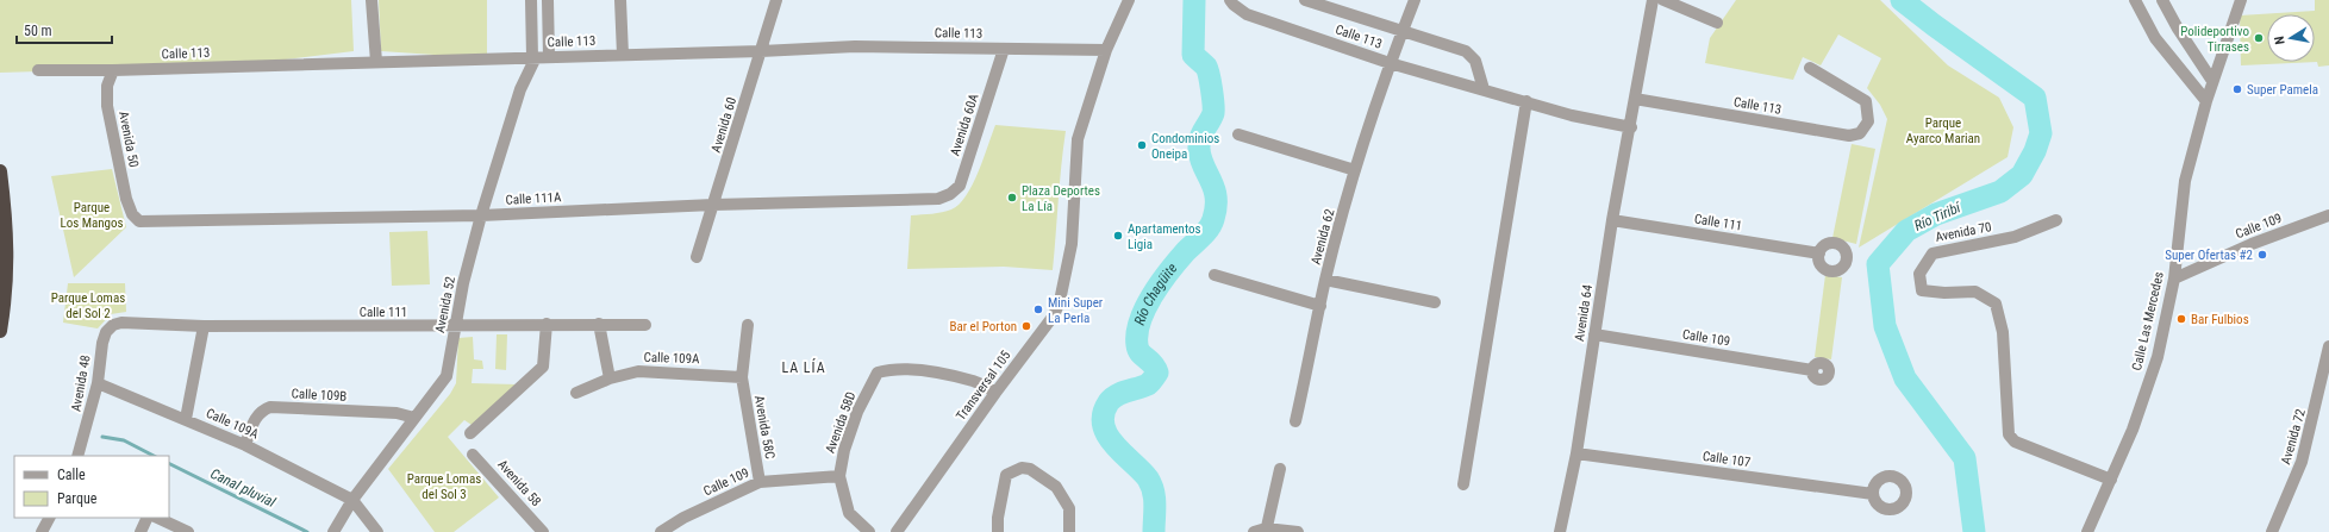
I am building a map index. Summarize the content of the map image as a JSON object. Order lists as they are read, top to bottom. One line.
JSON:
{"streets":{"street":["Calle 113","Avenida 60","Avenida 60A","Avenida 50","Calle 111A","Calle 111","Calle 109","Avenida 70","Avenida 62","Avenida 52","Avenida 64","Calle Las Mercedes","Calle 109A","Avenida 48","Transversal 105","Calle 109B","Avenida 58D","Avenida 58C","Avenida 72","Calle 107","Avenida 58"]},"crossings":[["Calle 113","Avenida 60"],["Calle 113","Avenida 60A"],["Calle 113","Avenida 50"],["Calle 113","Avenida 62"],["Calle 113","Avenida 52"],["Calle 113","Avenida 64"],["Calle 113","Transversal 105"],["Avenida 60","Calle 111A"],["Avenida 60A","Calle 111A"],["Avenida 50","Calle 111A"],["Calle 111A","Avenida 52"],["Calle 111","Avenida 52"],["Calle 111","Avenida 64"],["Calle 111","Avenida 48"],["Calle 109","Avenida 64"],["Calle 109","Calle Las Mercedes"],["Calle 109","Avenida 58D"],["Calle 109","Avenida 58C"],["Avenida 70","Calle Las Mercedes"],["Avenida 52","Calle 109A"],["Avenida 52","Calle 109B"],["Avenida 64","Calle 107"],["Calle 109A","Avenida 48"],["Calle 109A","Calle 109B"],["Calle 109A","Avenida 58C"],["Transversal 105","Avenida 58D"]],"districts":["LA LÍA"],"water":["Río Tiribí","Río Chagüite","Canal pluvial"],"parks":["Parque Ayarco Marian","Parque Los Mangos","Parque Lomas del Sol 2","Parque Lomas del Sol 3"],"places":["Polideportivo Tirrases","Super Pamela","Condominios Oneipa","Plaza Deportes La Lía","Apartamentos Ligia","Super Ofertas #2","Mini Super La Perla","Bar Fulbios","Bar el Porton"],"legend":["Calle","Parque"],"scale_bar":"50 m","north":"left"}
